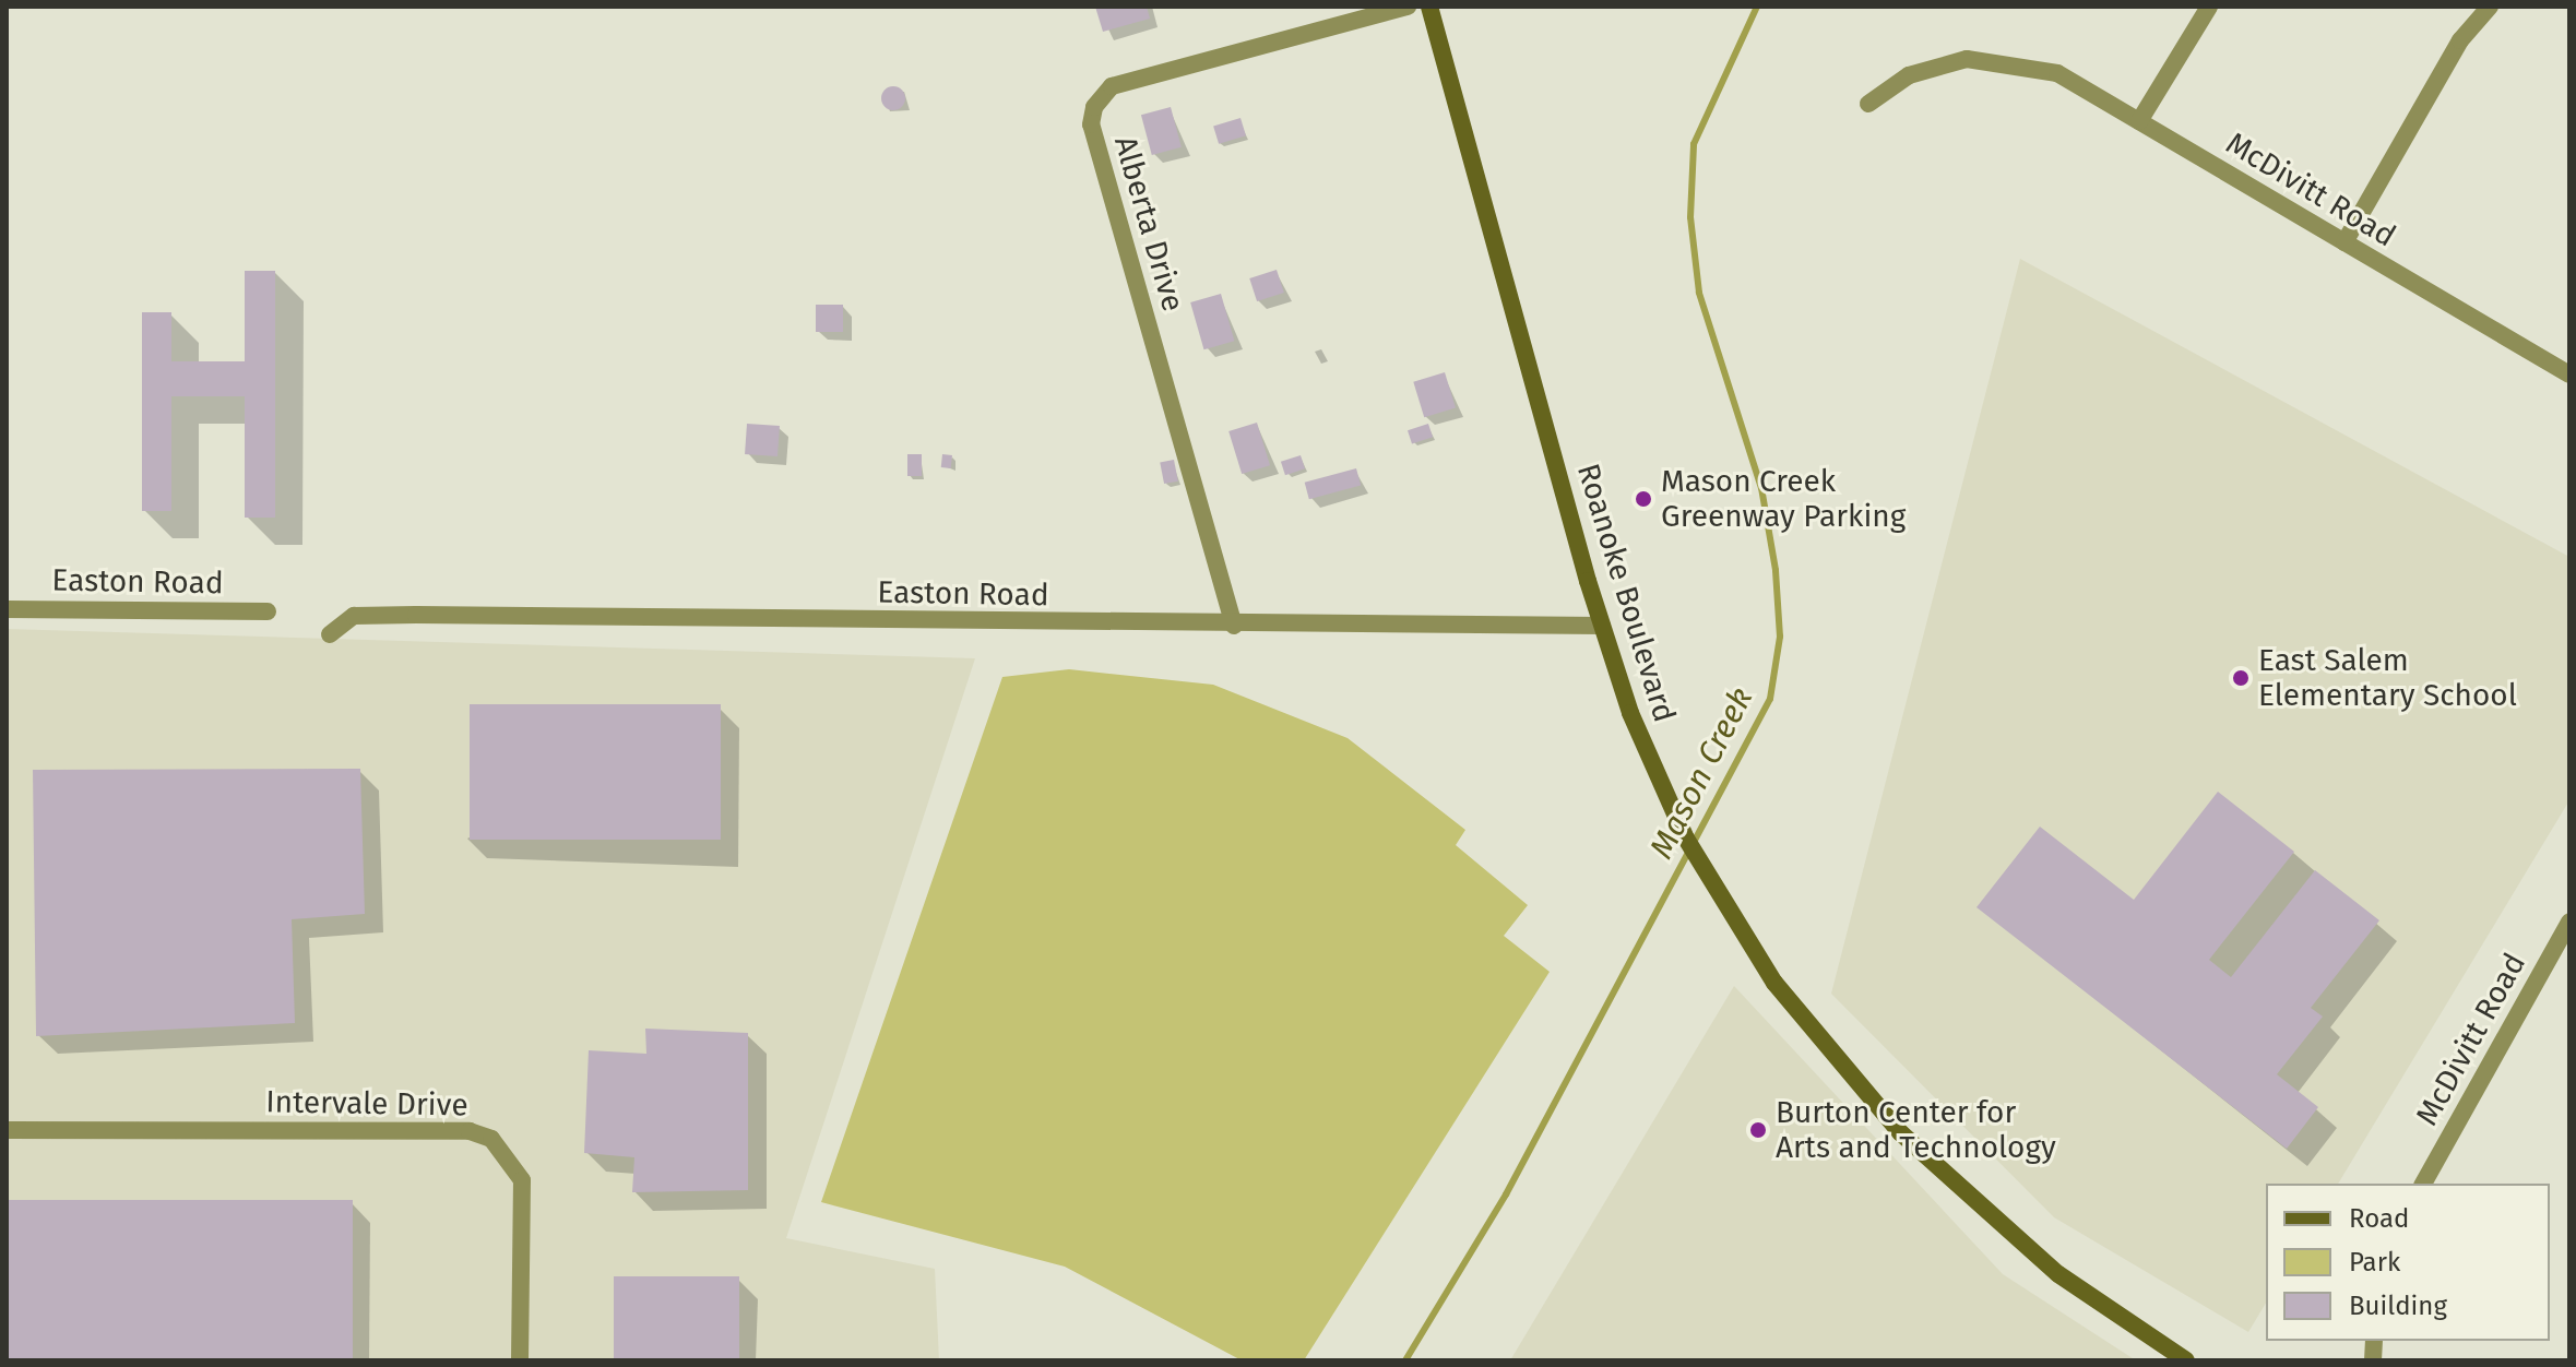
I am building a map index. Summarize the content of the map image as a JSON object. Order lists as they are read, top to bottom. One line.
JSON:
{"streets":{"main road":["Roanoke Boulevard"],"street":["McDivitt Road","Alberta Drive","Easton Road","Intervale Drive"]},"crossings":[["Alberta Drive","Easton Road"],["Easton Road","Roanoke Boulevard"]],"water":["Mason Creek"],"places":["Mason Creek Greenway Parking","East Salem Elementary School","Burton Center for Arts and Technology"],"legend":["Road","Park","Building"]}
